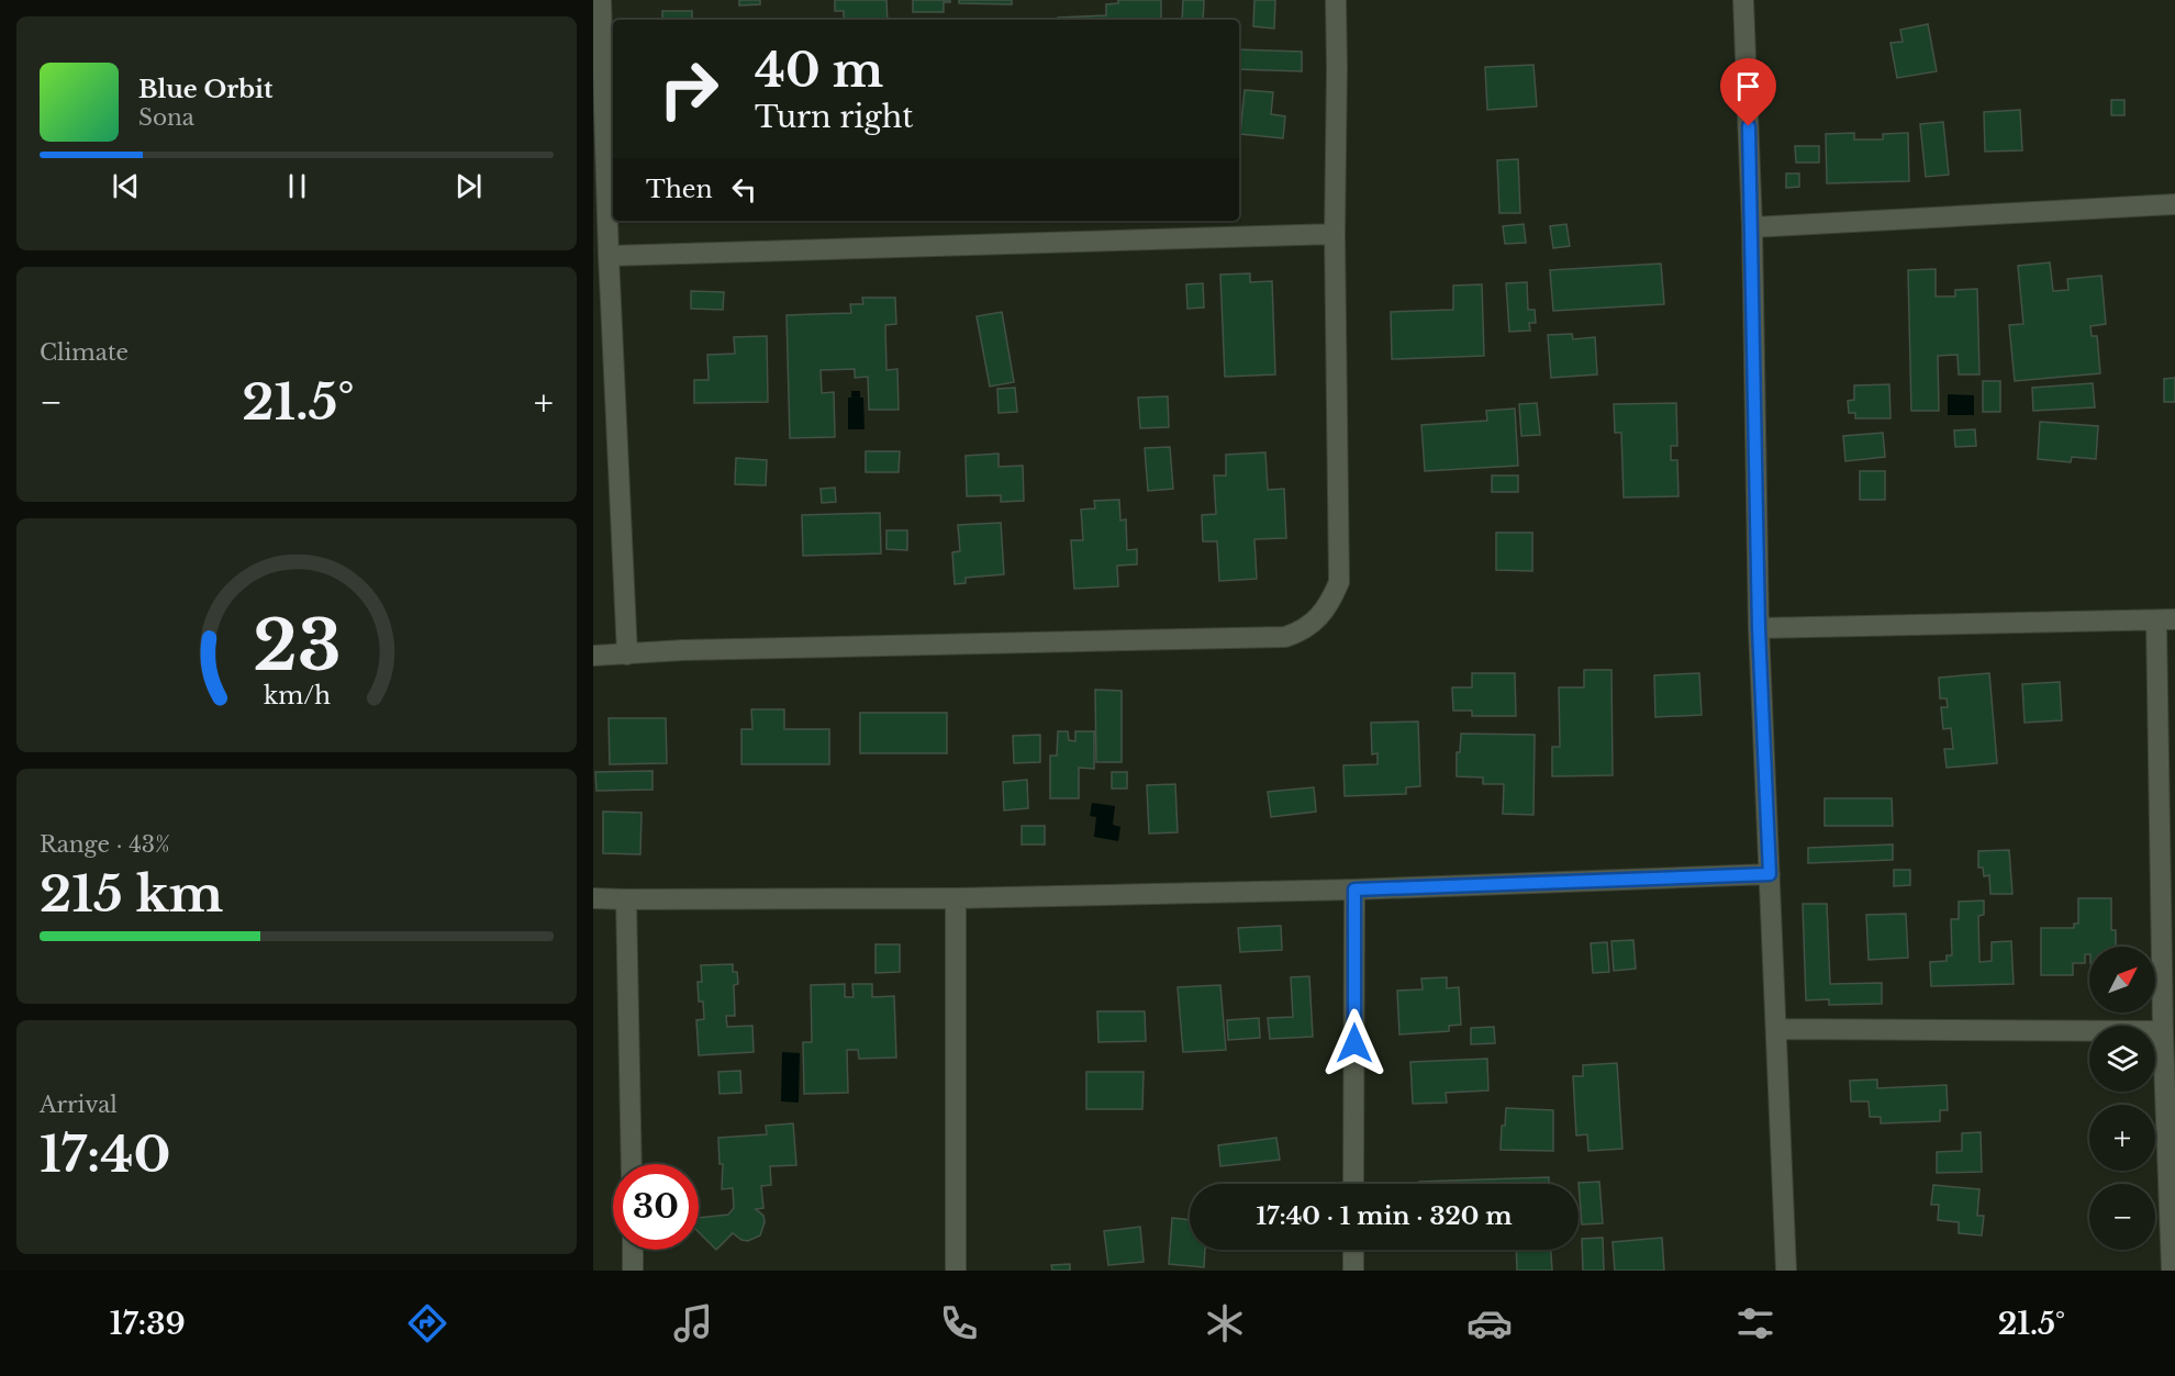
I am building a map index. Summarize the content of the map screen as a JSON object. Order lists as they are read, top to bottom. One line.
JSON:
{"north":"top right","page":{"turn":["40 m","Turn right"],"song":["Blue Orbit","Sona"],"then":"Then","tile":["Climate",["Range · 43%","215 km"],["Arrival","17:40"]],"heat":["−","21.5°","+"],"map_buttons":["+","−"],"limit":"30","trip":"17:40 · 1 min · 320 m","tabs":["17:39","21.5°"],"gauge":["23","km/h"]}}
